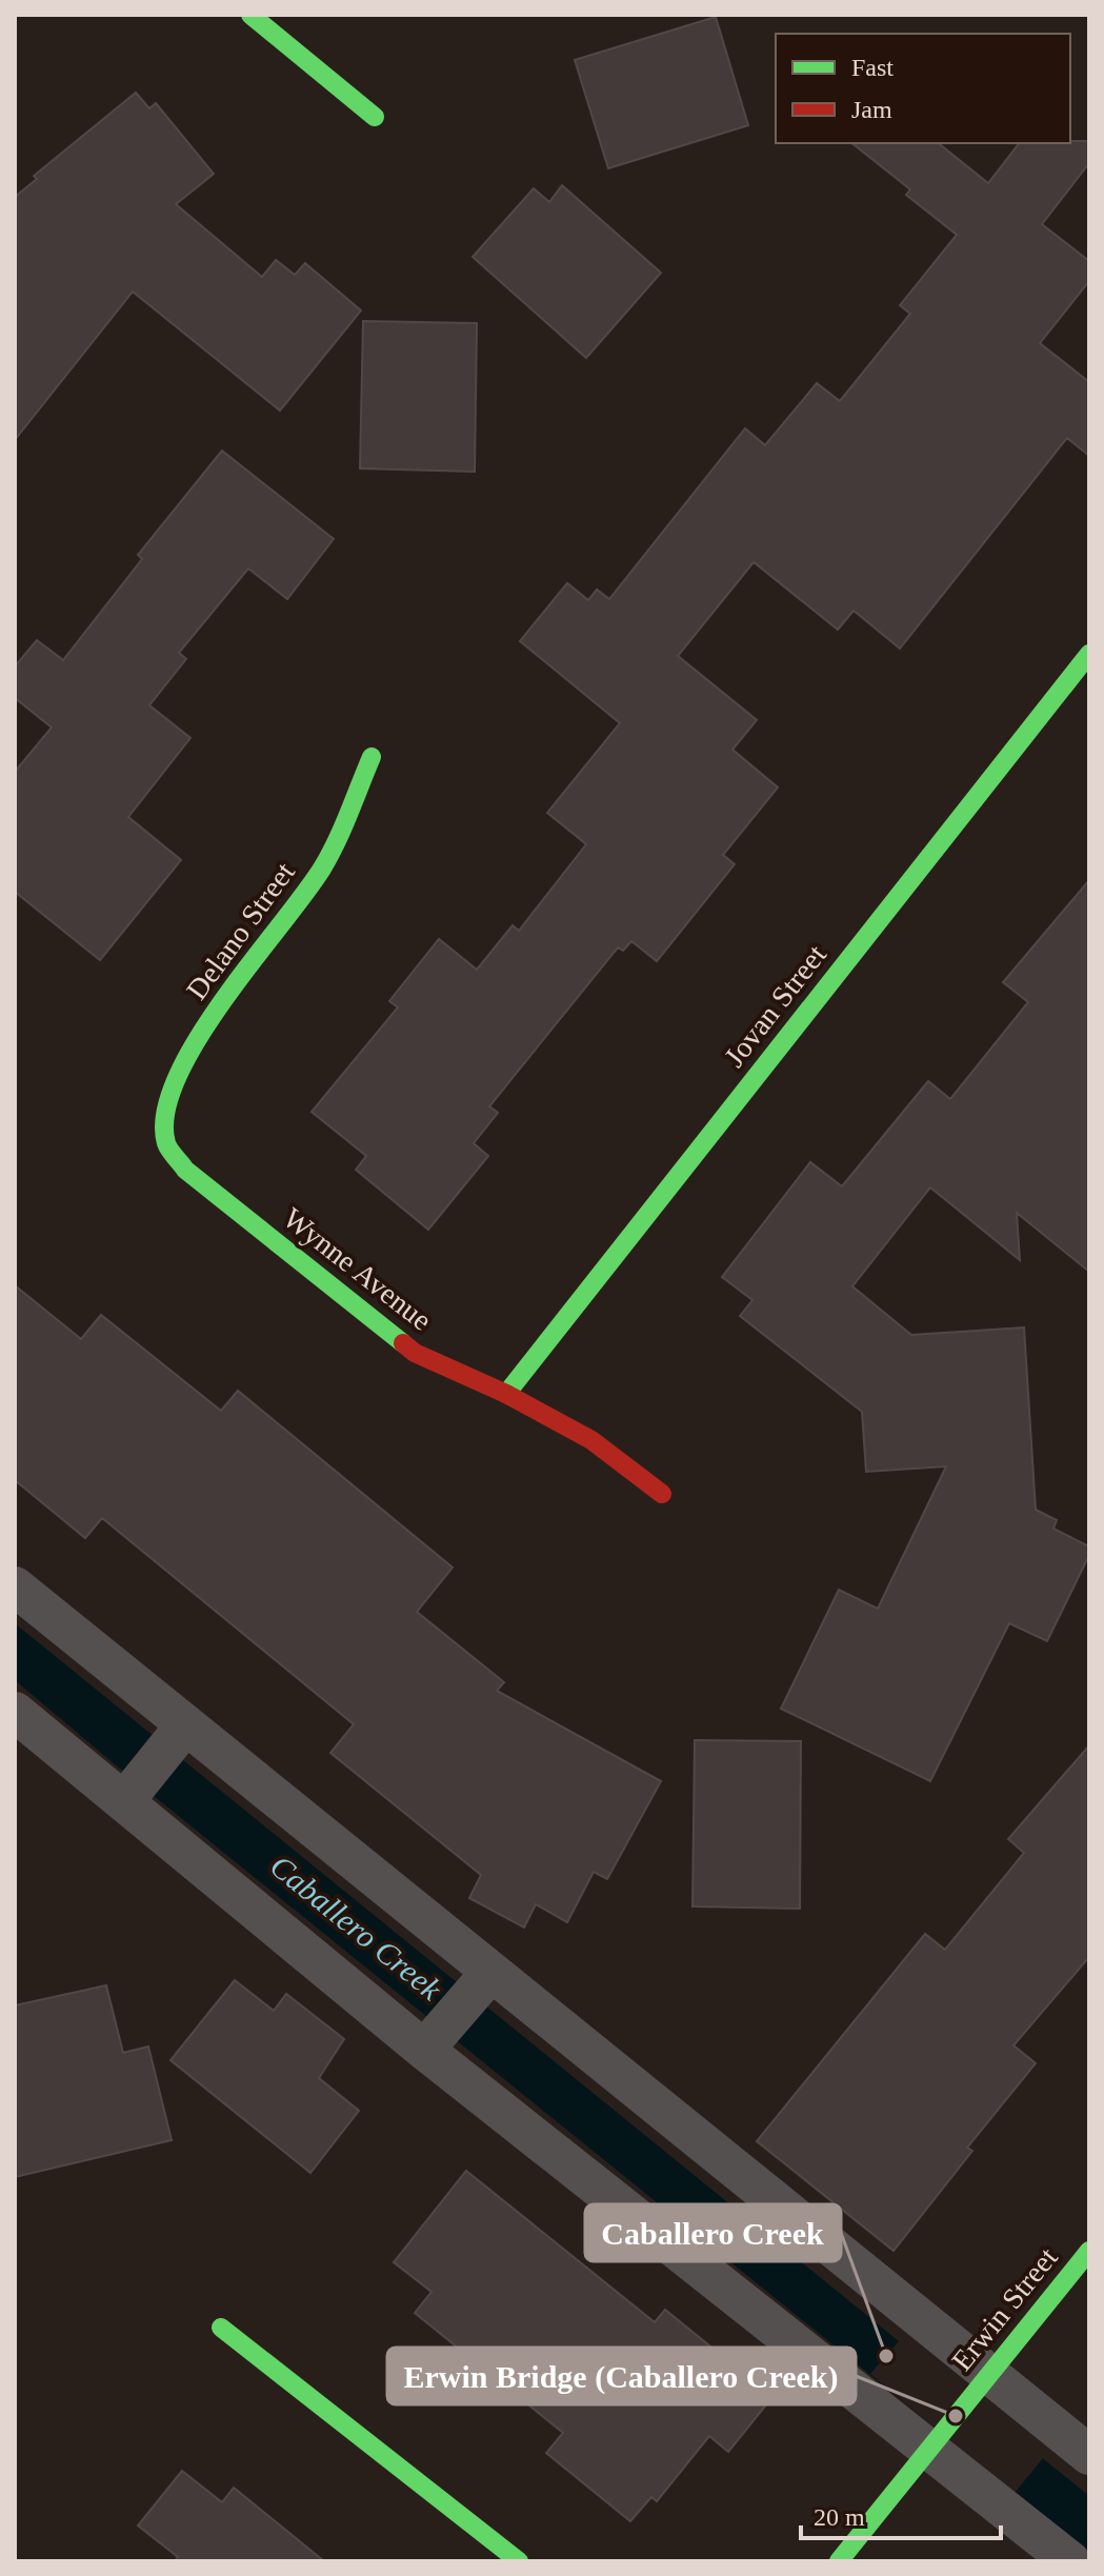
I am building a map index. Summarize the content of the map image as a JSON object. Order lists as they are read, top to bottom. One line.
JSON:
{"streets":{"street":["Delano Street","Jovan Street","Wynne Avenue","Erwin Street"]},"crossings":[["Delano Street","Wynne Avenue"],["Jovan Street","Wynne Avenue"]],"water":["Caballero Creek"],"places":["Caballero Creek","Erwin Bridge (Caballero Creek)"],"legend":["Fast","Jam"],"scale_bar":"20 m"}
